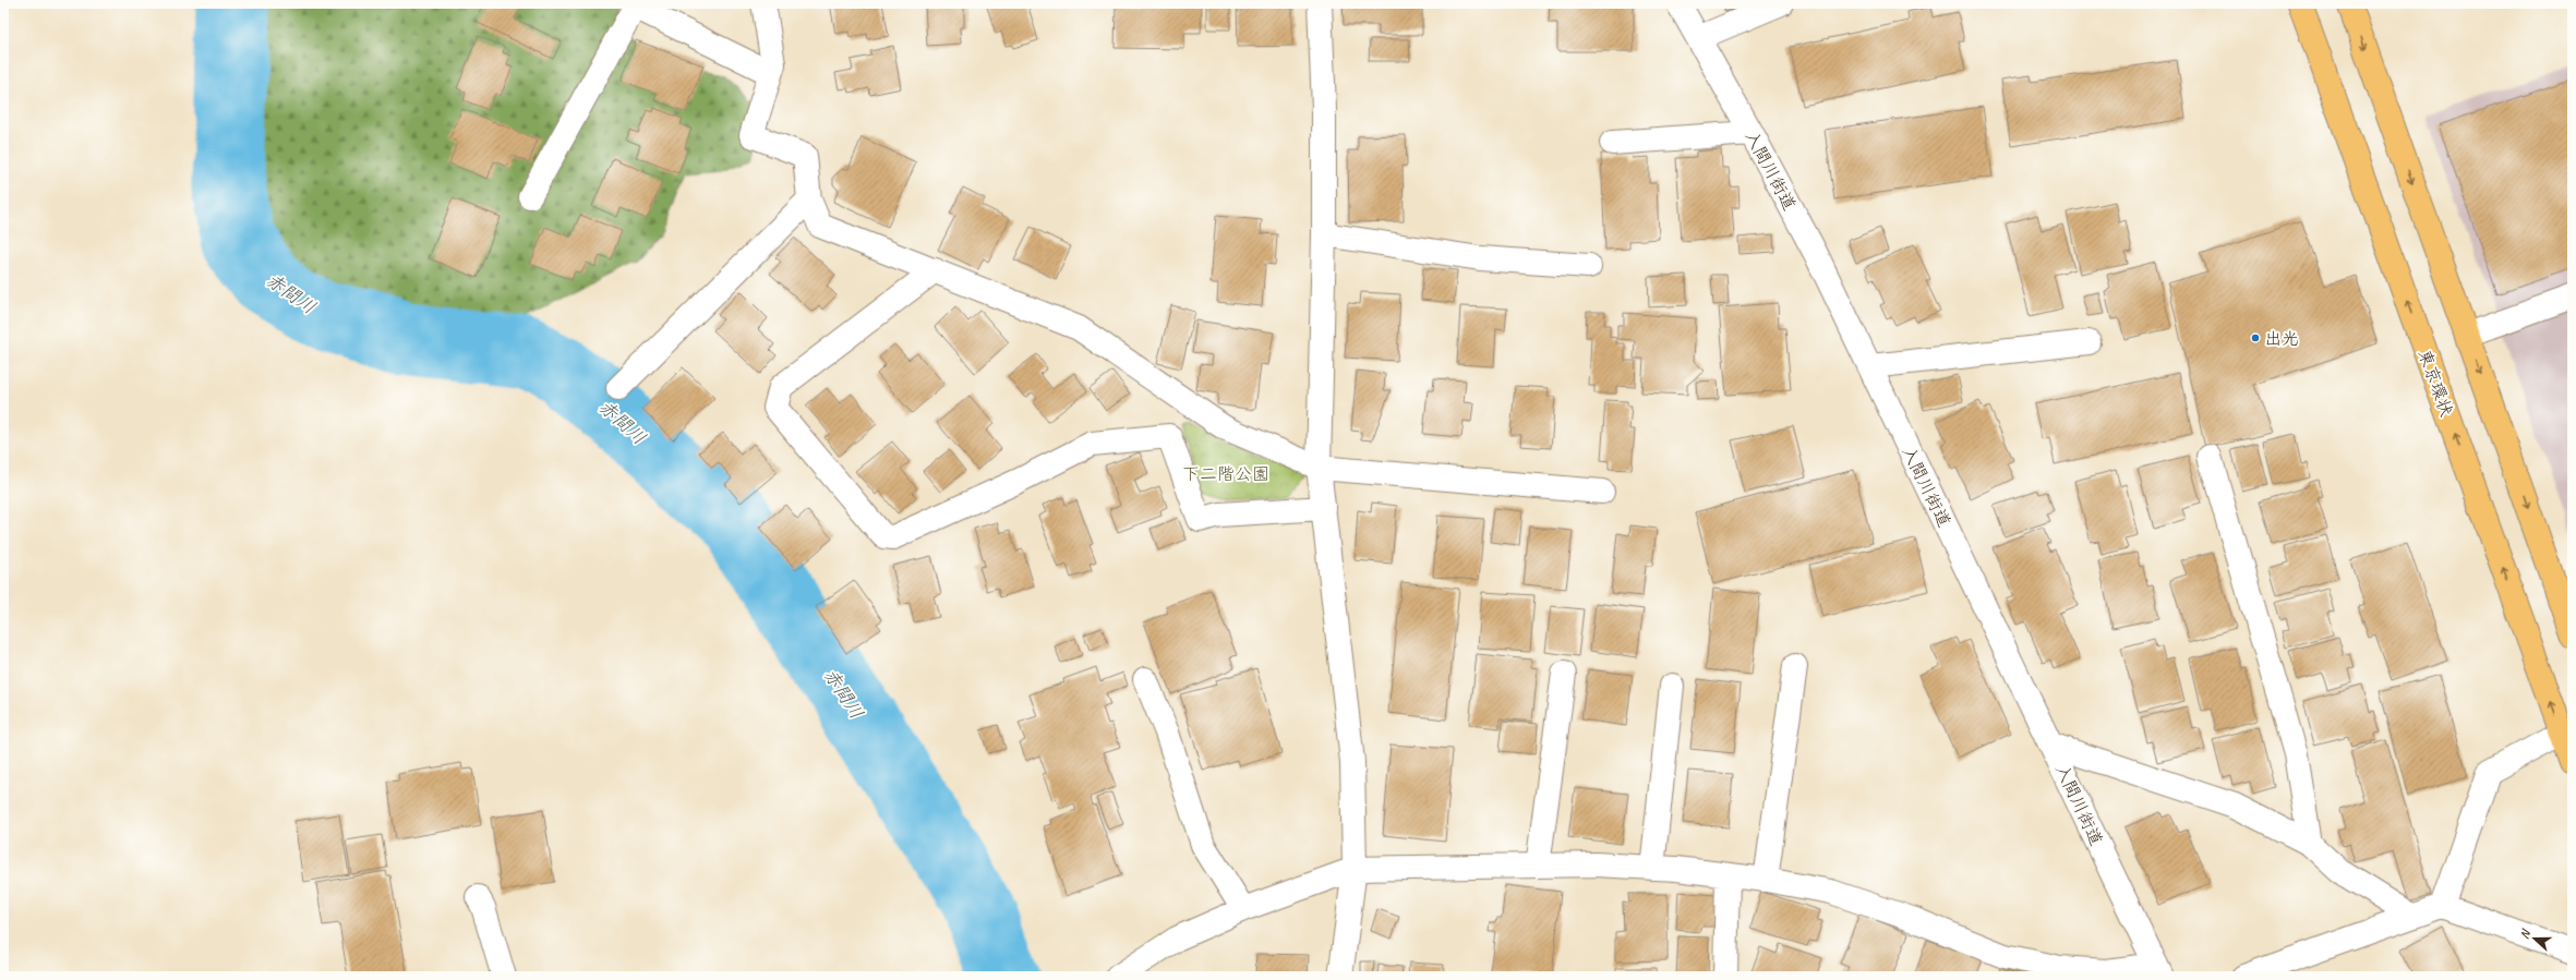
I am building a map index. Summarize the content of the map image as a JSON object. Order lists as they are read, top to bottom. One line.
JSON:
{"streets":{"highway":["東京環状"],"street":["入間川街道"]},"water":["赤間川"],"parks":["下二階公園"],"places":["出光"],"north":"left"}
